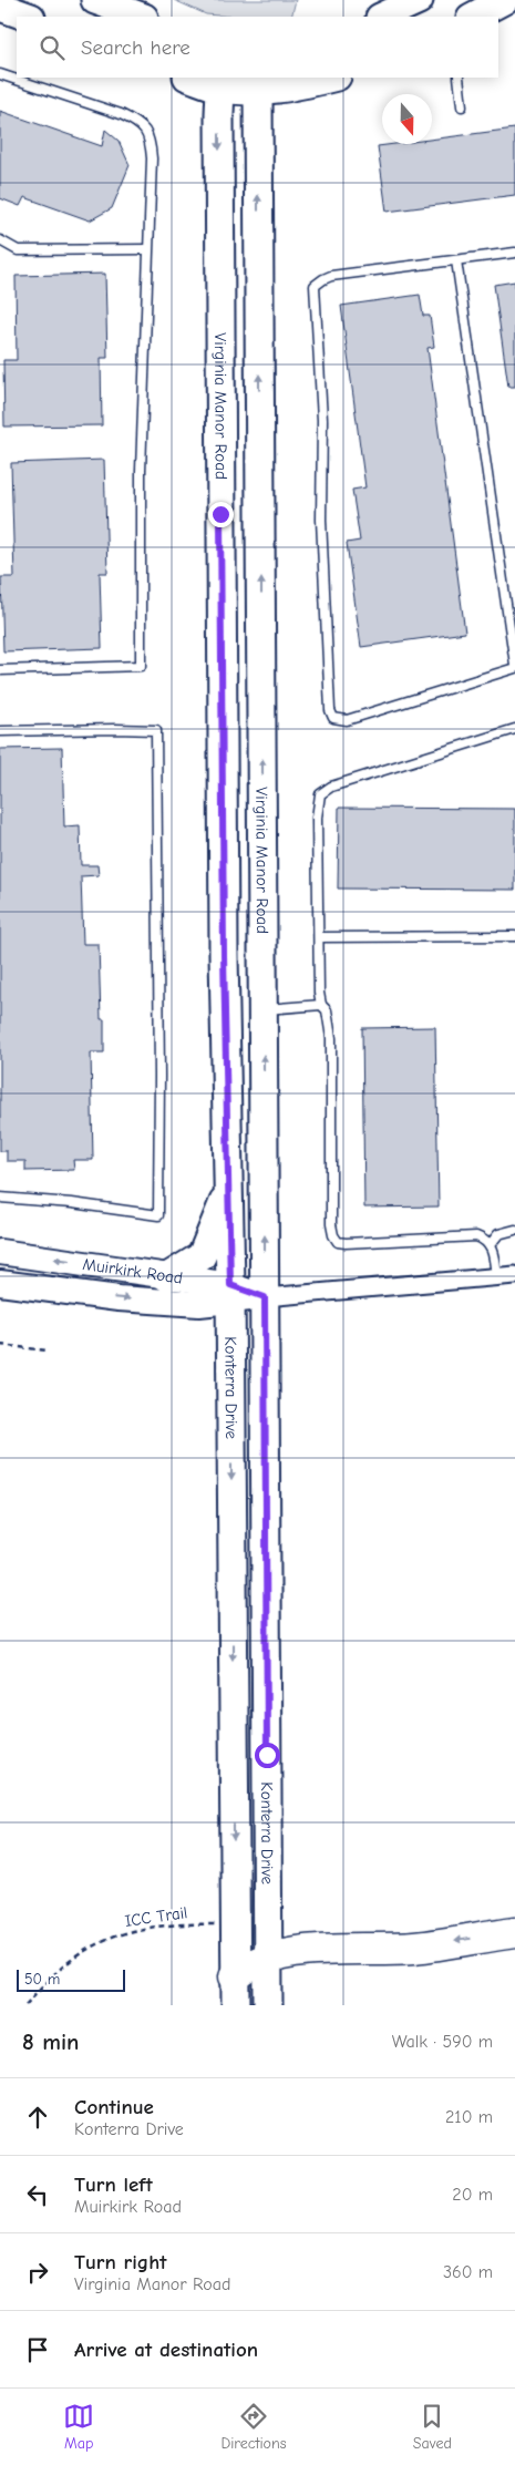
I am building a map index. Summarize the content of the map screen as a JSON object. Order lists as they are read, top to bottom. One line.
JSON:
{"streets":{"main road":["Virginia Manor Road","Muirkirk Road","Konterra Drive"],"path":["ICC Trail"]},"crossings":[["Virginia Manor Road","Muirkirk Road"],["Virginia Manor Road","Konterra Drive"],["Muirkirk Road","Konterra Drive"]],"scale_bar":"50 m","north":"bottom","page":{"search":"Search here","scale":"50 m","heading":["8 min","Walk · 590 m"],"list":[["Continue","Konterra Drive","210 m"],["Turn left","Muirkirk Road","20 m"],["Turn right","Virginia Manor Road","360 m"],"Arrive at destination"],"nav":["Map","Directions","Saved"]}}
